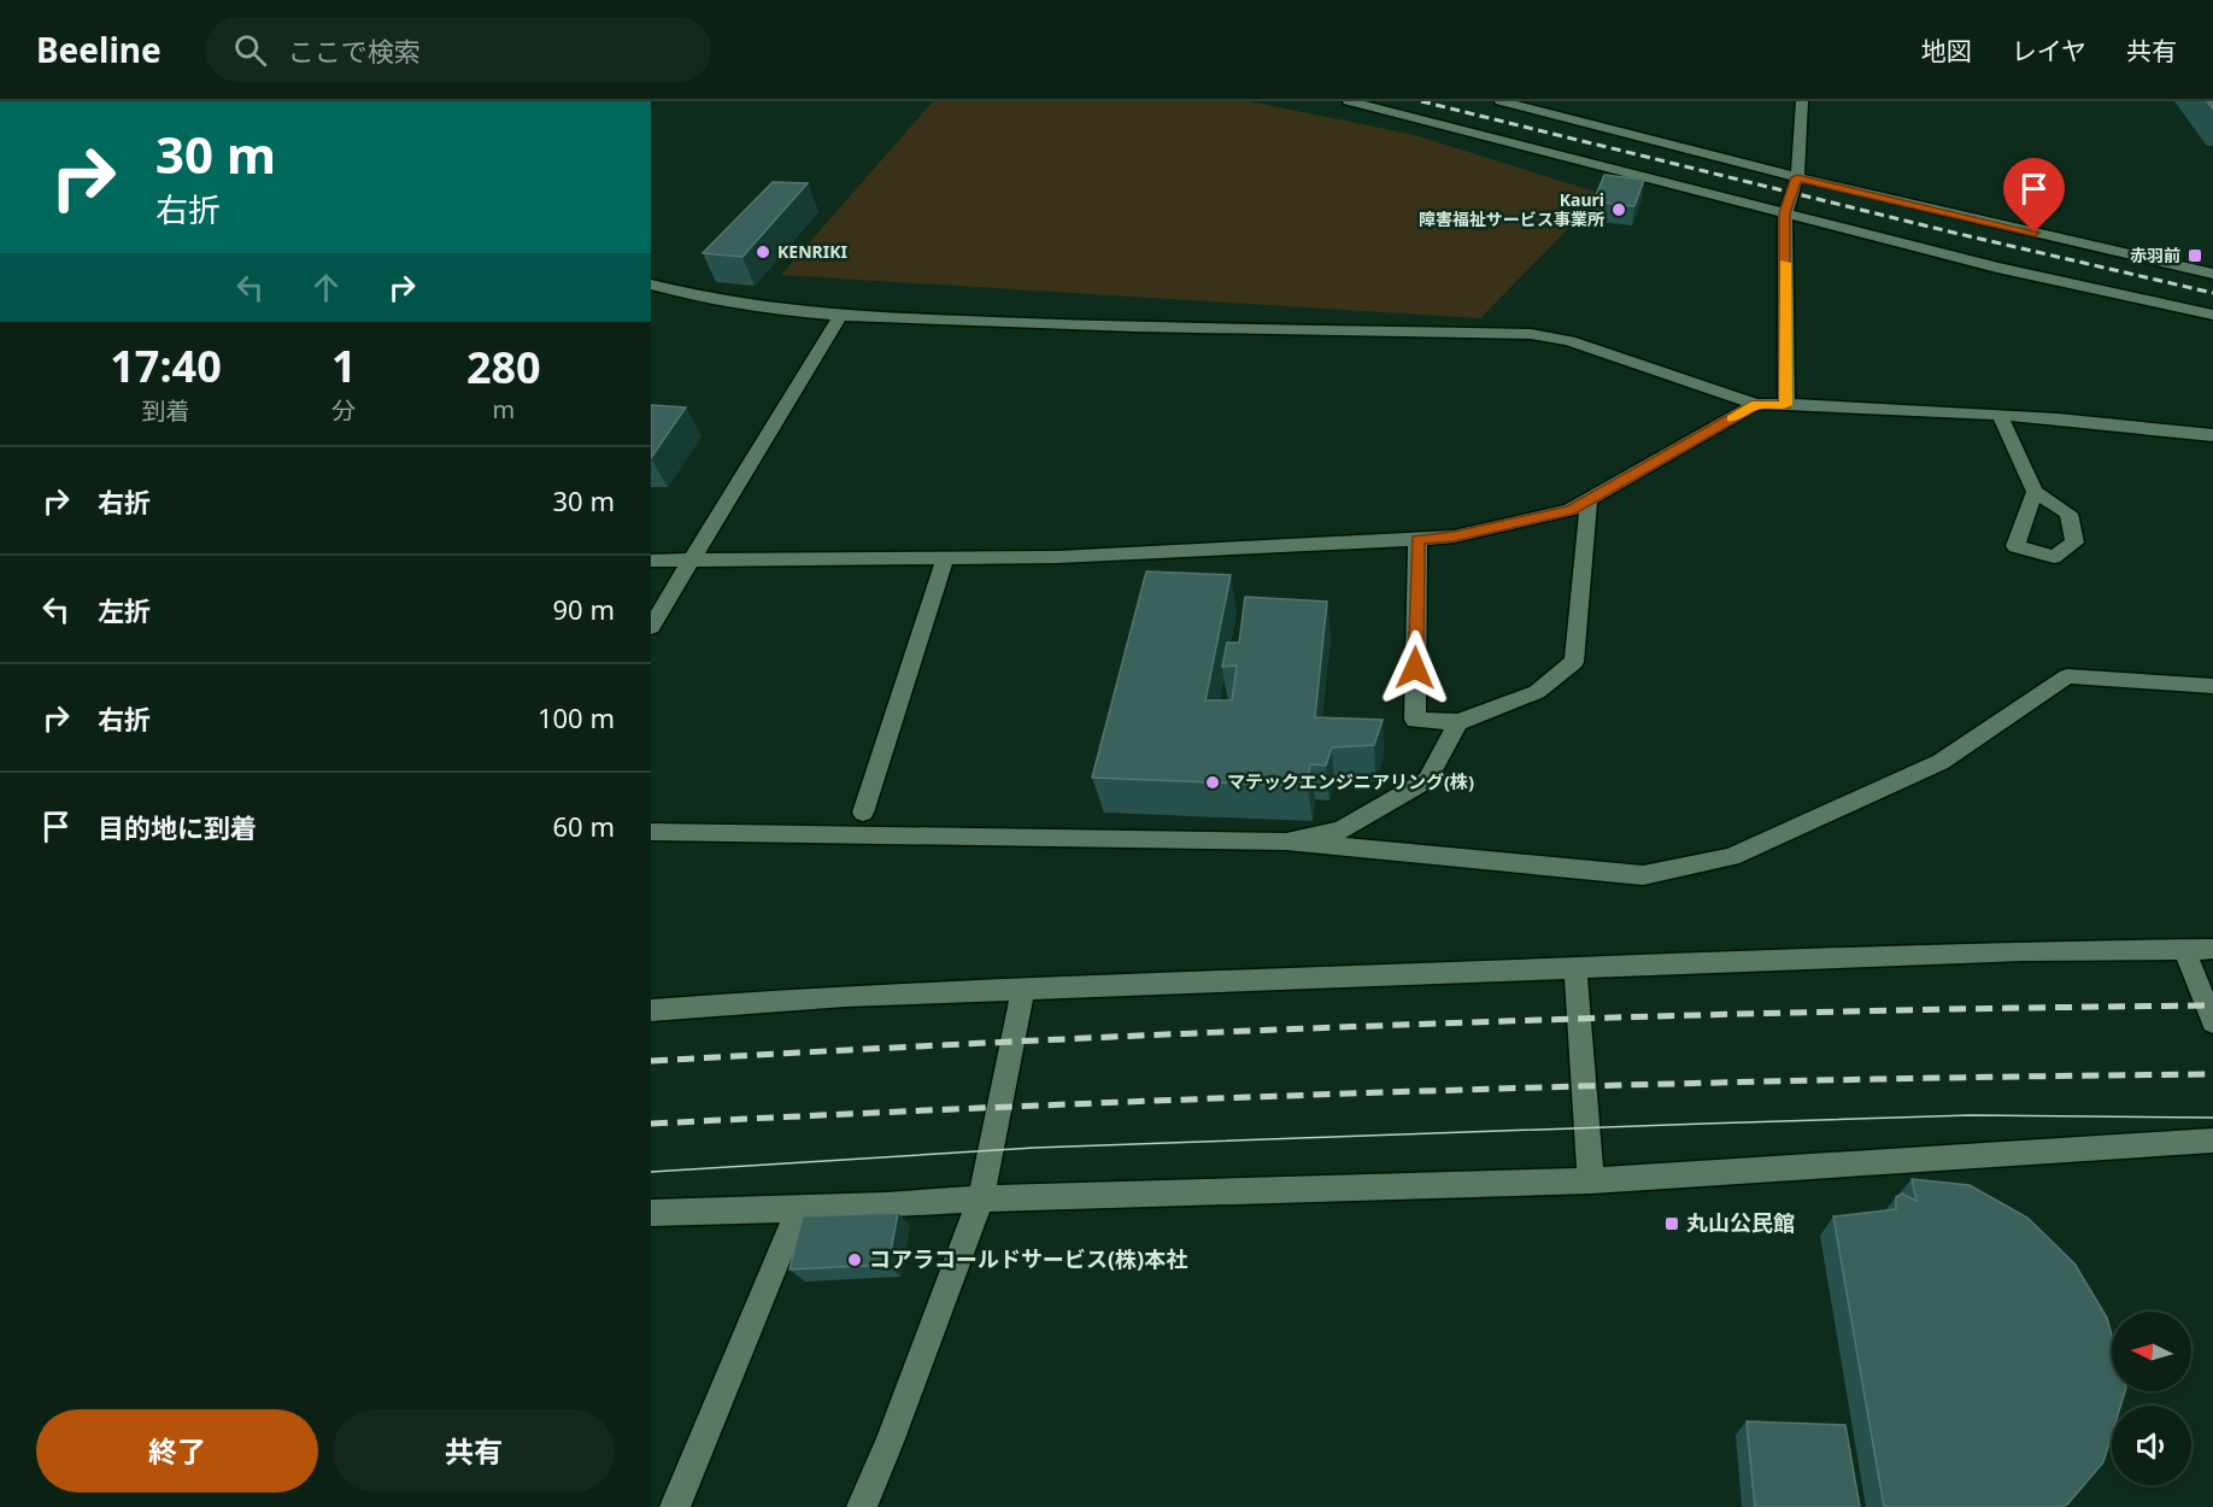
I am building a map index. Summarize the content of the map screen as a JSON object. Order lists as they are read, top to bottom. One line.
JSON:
{"places":{"other":["Kauri 障害福祉サービス事業所","KENRIKI","マテックエンジニアリング(株)","コアラコールドサービス(株)本社"],"transit":["赤羽前","丸山公民館"]},"north":"left","page":{"header":"Beeline","search":"ここで検索","nav":["地図","レイヤ","共有"],"turn":["30 m","右折"],"eta":["17:40","到着","1","分","280","m"],"list":[{"name":"右折","value":"30 m"},{"name":"左折","value":"90 m"},{"name":"右折","value":"100 m"},{"name":"目的地に到着","value":"60 m"}],"buttons":["終了","共有"]}}
